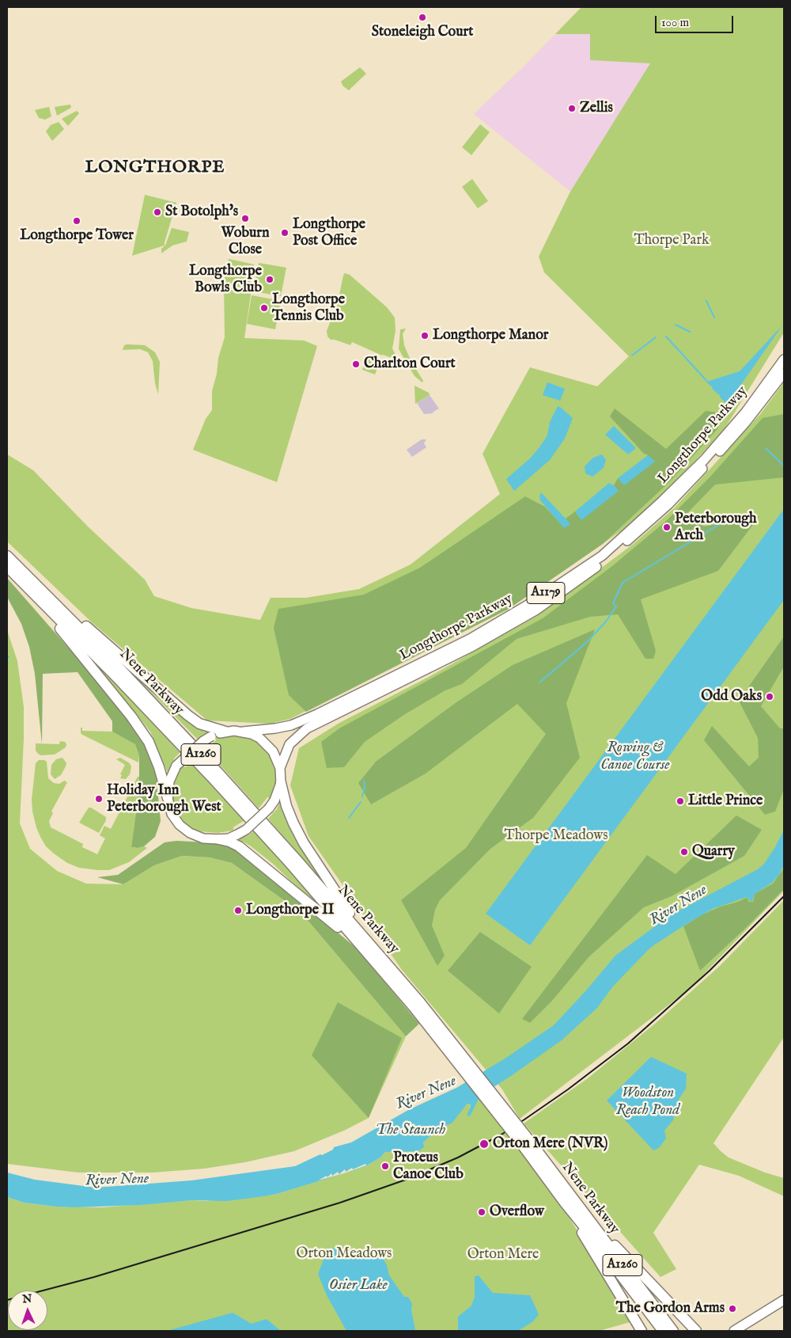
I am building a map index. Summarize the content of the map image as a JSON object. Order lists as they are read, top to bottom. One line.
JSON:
{"streets":{"highway":["Nene Parkway","A1260"],"main road":["Longthorpe Parkway","A1179"]},"districts":["LONGTHORPE"],"water":["Rowing & Canoe Course","River Nene","Woodston Reach Pond","The Staunch","Osier Lake"],"parks":["Thorpe Park","Thorpe Meadows","Orton Meadows","Orton Mere"],"places":["Stoneleigh Court","Zellis","St Botolph's","Woburn Close","Longthorpe Tower","Longthorpe Post Office","Longthorpe Bowls Club","Longthorpe Tennis Club","Longthorpe Manor","Charlton Court","Peterborough Arch","Odd Oaks","Holiday Inn Peterborough West","Little Prince","Quarry","Longthorpe II","Orton Mere (NVR)","Proteus Canoe Club","Overflow","The Gordon Arms"],"scale_bar":"100 m","north":"top"}
